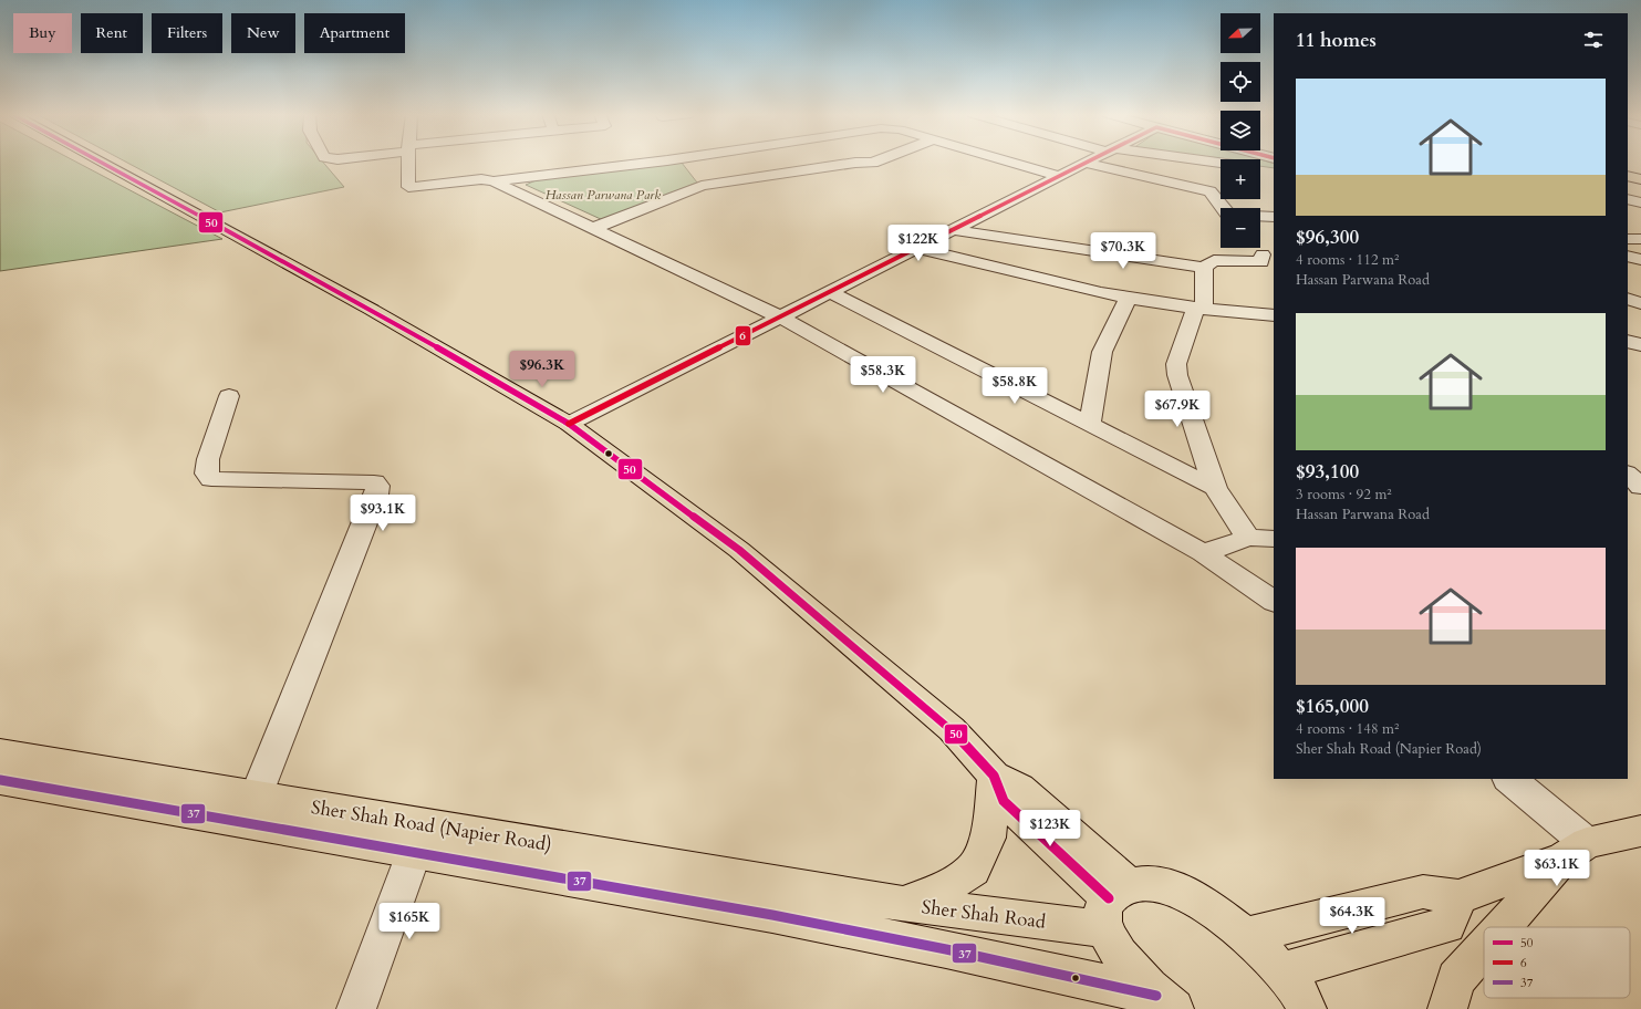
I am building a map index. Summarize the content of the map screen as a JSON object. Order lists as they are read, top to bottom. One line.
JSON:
{"streets":{"main road":["Sher Shah Road (Napier Road)","Sher Shah Road"]},"crossings":[["Sher Shah Road (Napier Road)","Sher Shah Road"]],"parks":["Hassan Parwana Park"],"lines":["transit line 50","transit line 6","transit line 37"],"legend":["50","6","37"],"north":"left","page":{"map_buttons":["+","−"],"chip":["Buy","Rent","Filters","New","Apartment"],"heading":"11 homes","list":[{"name":"$96,300","note":"4 rooms · 112 m² · Hassan Parwana Road"},{"name":"$93,100","note":"3 rooms · 92 m² · Hassan Parwana Road"},{"name":"$165,000","note":"4 rooms · 148 m² · Sher Shah Road (Napier Road)"}],"price":["$122K","$70.3K","$96.3K","$58.3K","$58.8K","$67.9K","$93.1K","$123K","$63.1K","$64.3K","$165K"]}}
